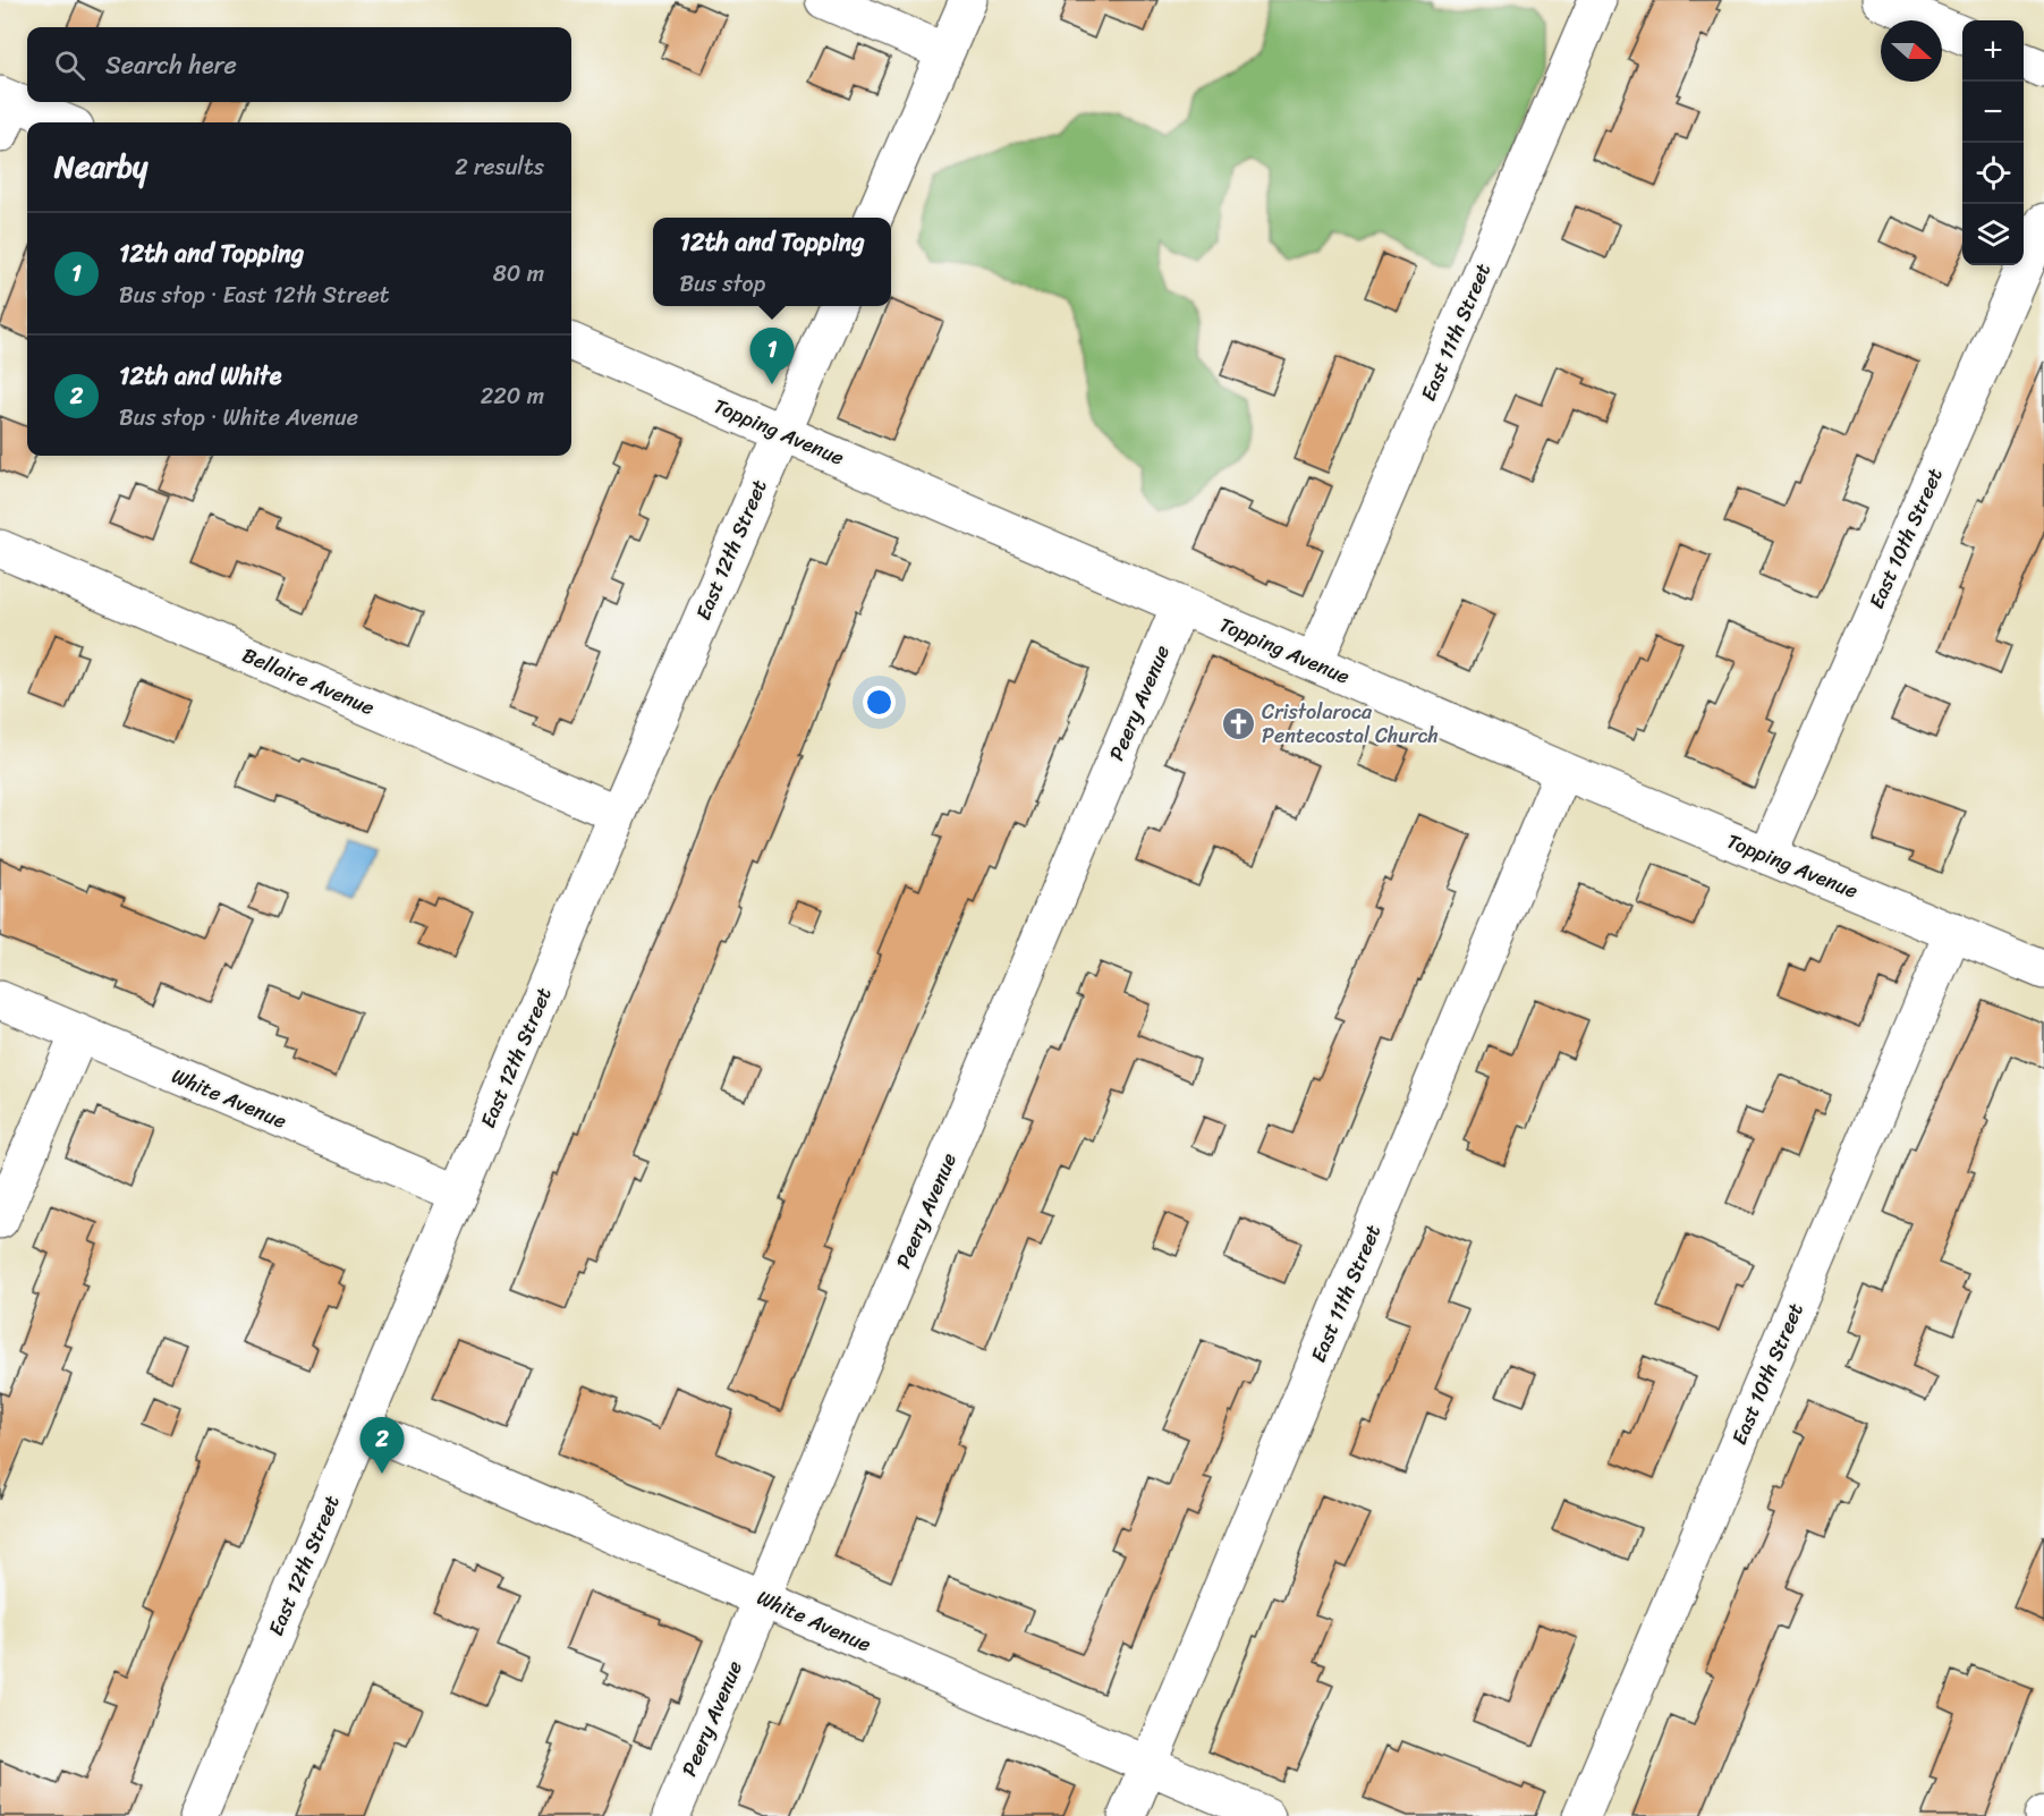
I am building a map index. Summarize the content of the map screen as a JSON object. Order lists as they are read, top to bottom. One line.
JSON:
{"streets":{"street":["East 11th Street","Topping Avenue","East 10th Street","East 12th Street","Bellaire Avenue","Peery Avenue","White Avenue"]},"crossings":[["East 11th Street","Topping Avenue"],["East 11th Street","White Avenue"],["Topping Avenue","East 10th Street"],["Topping Avenue","East 12th Street"],["Topping Avenue","Peery Avenue"],["East 12th Street","Bellaire Avenue"],["East 12th Street","White Avenue"],["Peery Avenue","White Avenue"]],"places":{"church":["Cristolaroca Pentecostal Church"]},"north":"right","page":{"map_buttons":["+","−"],"search":"Search here","heading":["Nearby","2 results"],"list":[{"mark":"1","name":"12th and Topping","note":"Bus stop · East 12th Street","value":"80 m"},{"mark":"2","name":"12th and White","note":"Bus stop · White Avenue","value":"220 m"}],"popup":["12th and Topping","Bus stop"],"pins":["1","2"]}}
